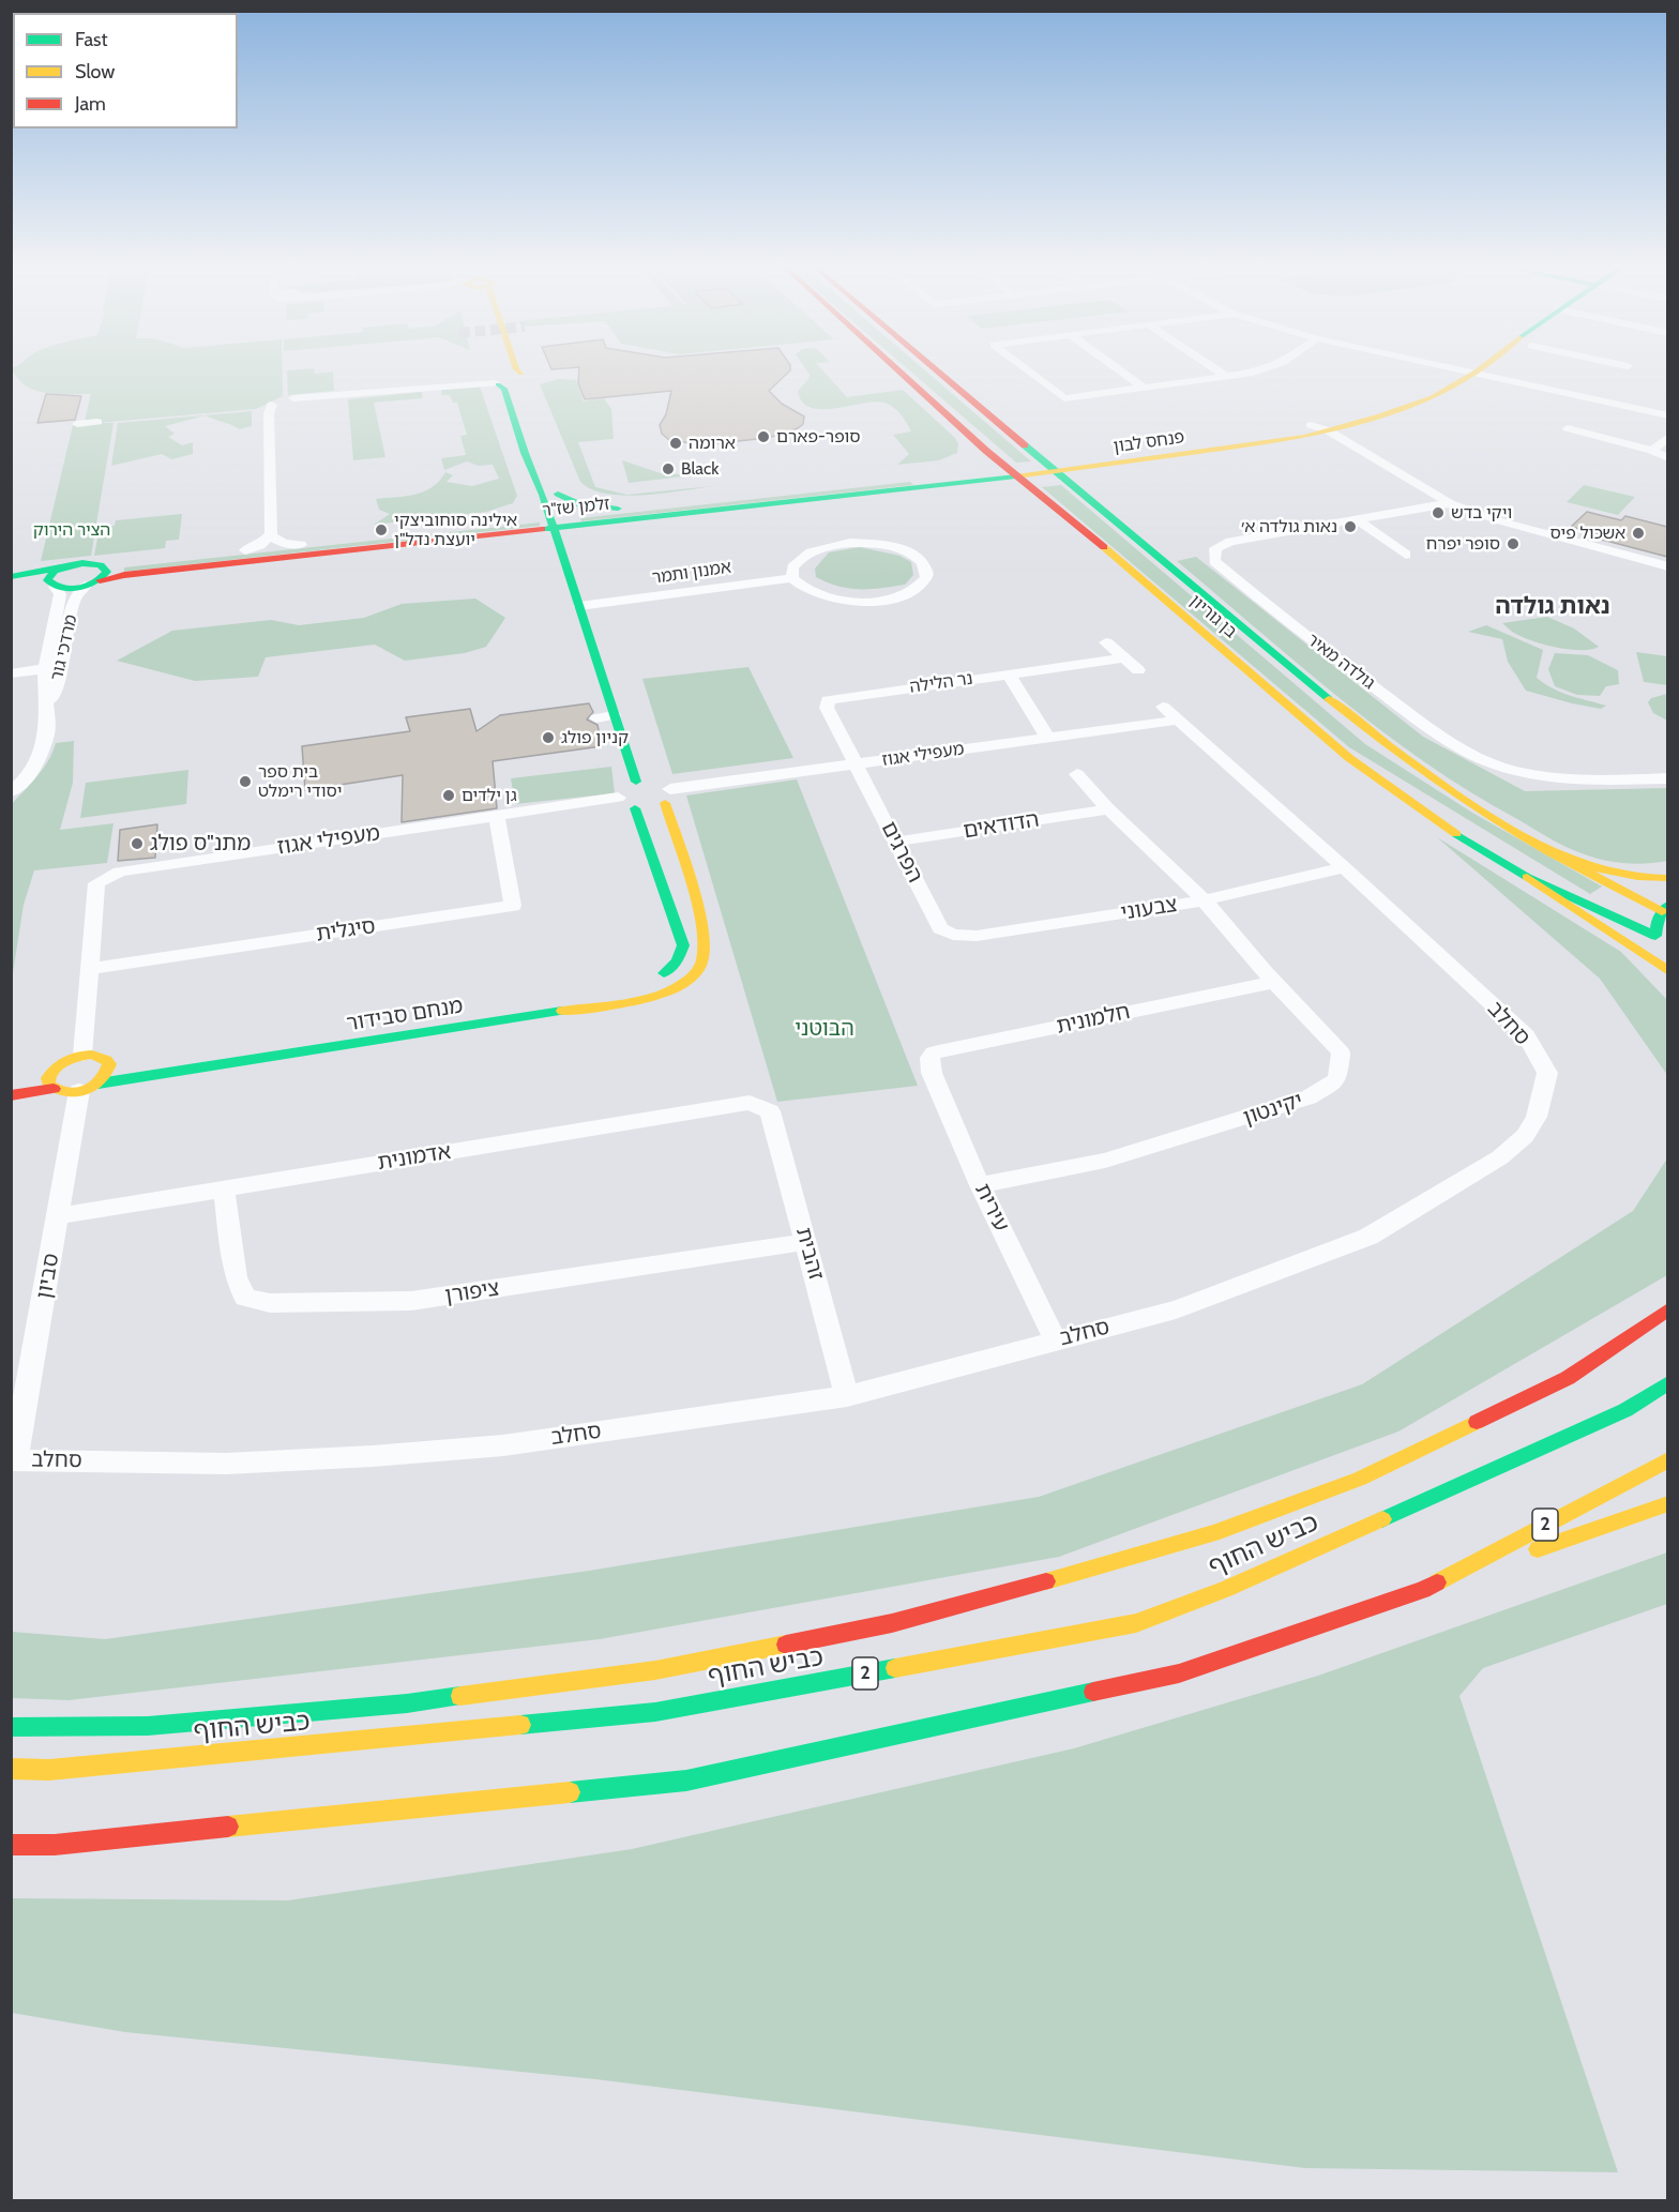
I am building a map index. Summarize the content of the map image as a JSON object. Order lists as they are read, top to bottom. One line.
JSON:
{"streets":{"main road":["פנחס לבון","זלמן שז\"ר","בן גוריון","מנחם סבידור","2","כביש החוף"],"street":["אמנון ותמר","מרדכי גור","גולדה מאיר","נר הלילה","מעפילי אגוז","הדודאים","הפרגים","צבעוני","סיגלית","חלמונית","סחלב","יקינטון","אדמונית","עירית","זהבית","סביון","ציפורן"]},"crossings":[["פנחס לבון","זלמן שז\"ר"],["פנחס לבון","בן גוריון"],["פנחס לבון","גולדה מאיר"],["זלמן שז\"ר","בן גוריון"],["זלמן שז\"ר","מרדכי גור"],["נר הלילה","מעפילי אגוז"],["נר הלילה","הפרגים"],["מעפילי אגוז","הפרגים"],["מעפילי אגוז","סיגלית"],["מעפילי אגוז","מנחם סבידור"],["מעפילי אגוז","סחלב"],["הדודאים","הפרגים"],["הפרגים","צבעוני"],["צבעוני","סחלב"],["צבעוני","יקינטון"],["מנחם סבידור","סביון"],["חלמונית","יקינטון"],["חלמונית","עירית"],["סחלב","עירית"],["סחלב","זהבית"],["סחלב","סביון"],["יקינטון","עירית"],["אדמונית","זהבית"],["אדמונית","סביון"],["אדמונית","ציפורן"],["זהבית","ציפורן"]],"districts":["נאות גולדה"],"parks":["הציר הירוק","הבוטני"],"places":["סופר-פארם","ארומה","Black","ויקי בדש","נאות גולדה א׳","אילינה סוחוביצקי יועצת נדל\"ן","אשכול פיס","סופר יפרח","קניון פולג","בית ספר יסודי רימלט","גן ילדים","מתנ\"ס פולג"],"legend":["Fast","Slow","Jam"]}
